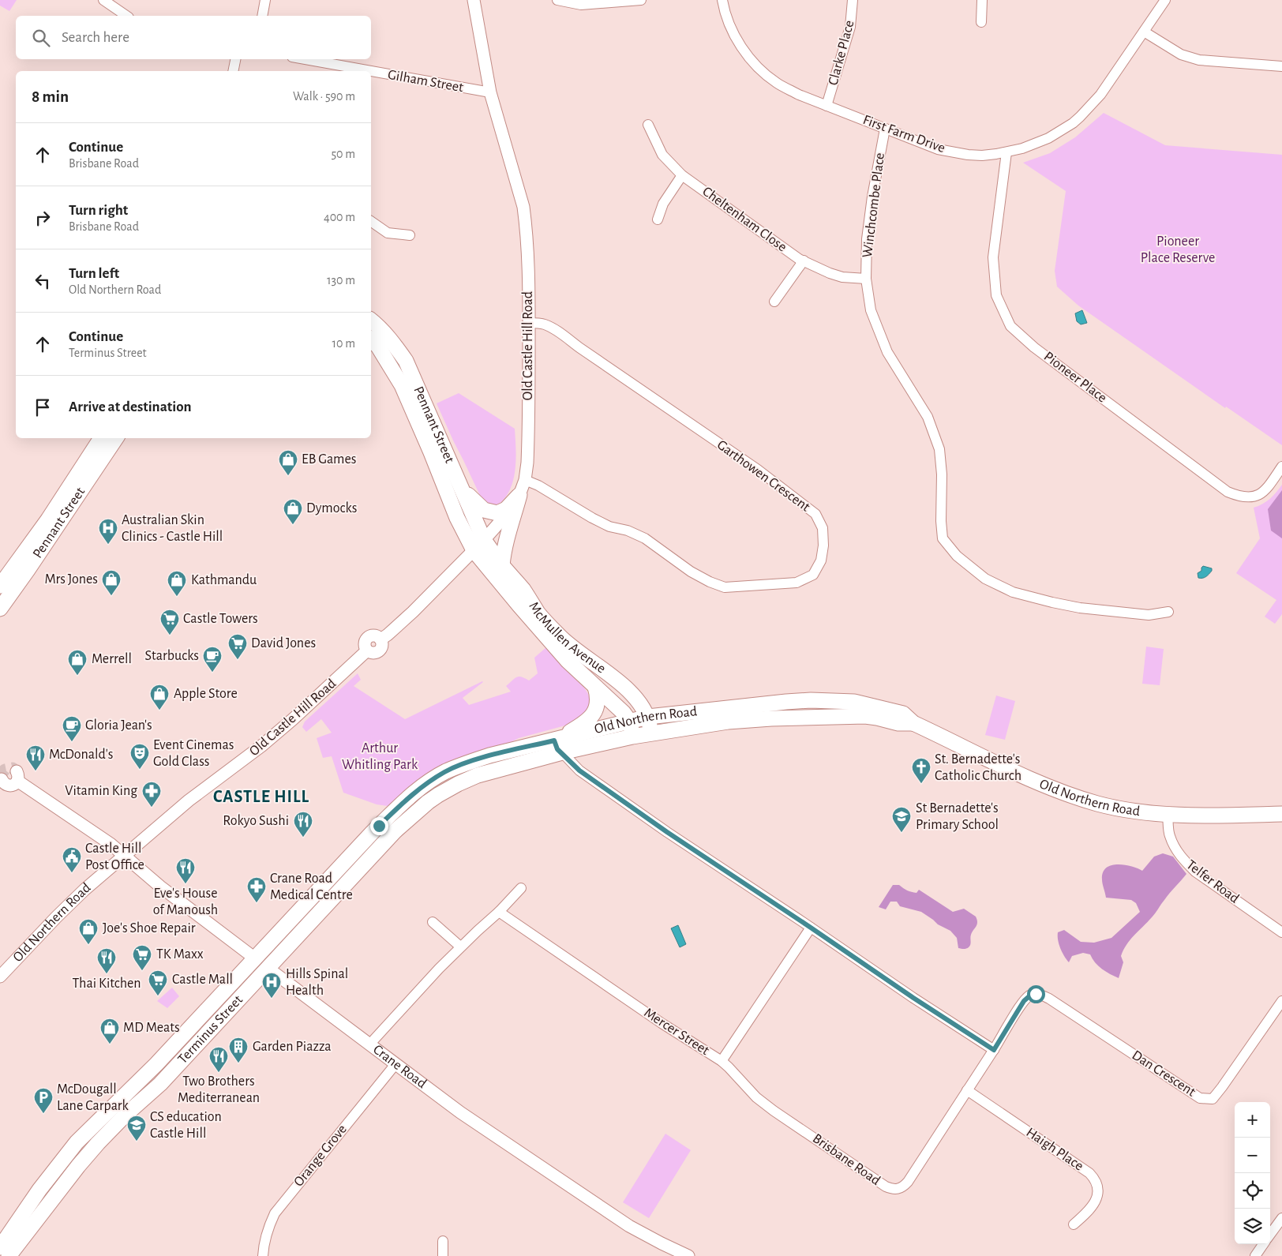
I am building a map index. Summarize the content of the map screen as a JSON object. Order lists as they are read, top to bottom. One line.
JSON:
{"streets":{"main road":["Pennant Street","McMullen Avenue","Old Northern Road","Terminus Street","Crane Road"],"street":["Clarke Place","Gilham Street","First Farm Drive","Winchcombe Place","Cheltenham Close","Old Castle Hill Road","Pioneer Place","Garthowen Crescent","Telfer Road","Mercer Street","Dan Crescent","Haigh Place","Orange Grove","Brisbane Road"]},"crossings":[["Clarke Place","First Farm Drive"],["Gilham Street","Old Castle Hill Road"],["First Farm Drive","Winchcombe Place"],["First Farm Drive","Pioneer Place"],["Winchcombe Place","Cheltenham Close"],["Old Castle Hill Road","Pennant Street"],["Old Castle Hill Road","Garthowen Crescent"],["Old Castle Hill Road","McMullen Avenue"],["Old Castle Hill Road","Old Northern Road"],["Old Castle Hill Road","Crane Road"],["Pennant Street","McMullen Avenue"],["McMullen Avenue","Old Northern Road"],["Old Northern Road","Telfer Road"],["Old Northern Road","Terminus Street"],["Old Northern Road","Crane Road"],["Terminus Street","Crane Road"],["Mercer Street","Brisbane Road"],["Crane Road","Orange Grove"],["Dan Crescent","Brisbane Road"],["Haigh Place","Brisbane Road"]],"districts":["CASTLE HILL"],"parks":["Pioneer Place Reserve","Arthur Whitling Park"],"places":{"shop":["EB Games","Dymocks","Mrs Jones","Kathmandu","Merrell","Apple Store","Joe's Shoe Repair","MD Meats"],"hospital":["Australian Skin Clinics - Castle Hill","Hills Spinal Health"],"supermarket":["Castle Towers","David Jones","TK Maxx","Castle Mall"],"cafe":["Starbucks","Gloria Jean's"],"theatre":["Event Cinemas Gold Class"],"restaurant":["McDonald's","Rokyo Sushi","Eve's House of Manoush","Thai Kitchen","Two Brothers Mediterranean"],"church":["St. Bernadette's Catholic Church"],"pharmacy":["Vitamin King","Crane Road Medical Centre"],"school or university":["St Bernadette's Primary School","CS education Castle Hill"],"public building":["Castle Hill Post Office"],"building":["Garden Piazza"],"parking":["McDougall Lane Carpark"]},"page":{"search":"Search here","heading":["8 min","Walk · 590 m"],"list":[["Continue","Brisbane Road","50 m"],["Turn right","Brisbane Road","400 m"],["Turn left","Old Northern Road","130 m"],["Continue","Terminus Street","10 m"],"Arrive at destination"],"map_buttons":["+","−"]}}
